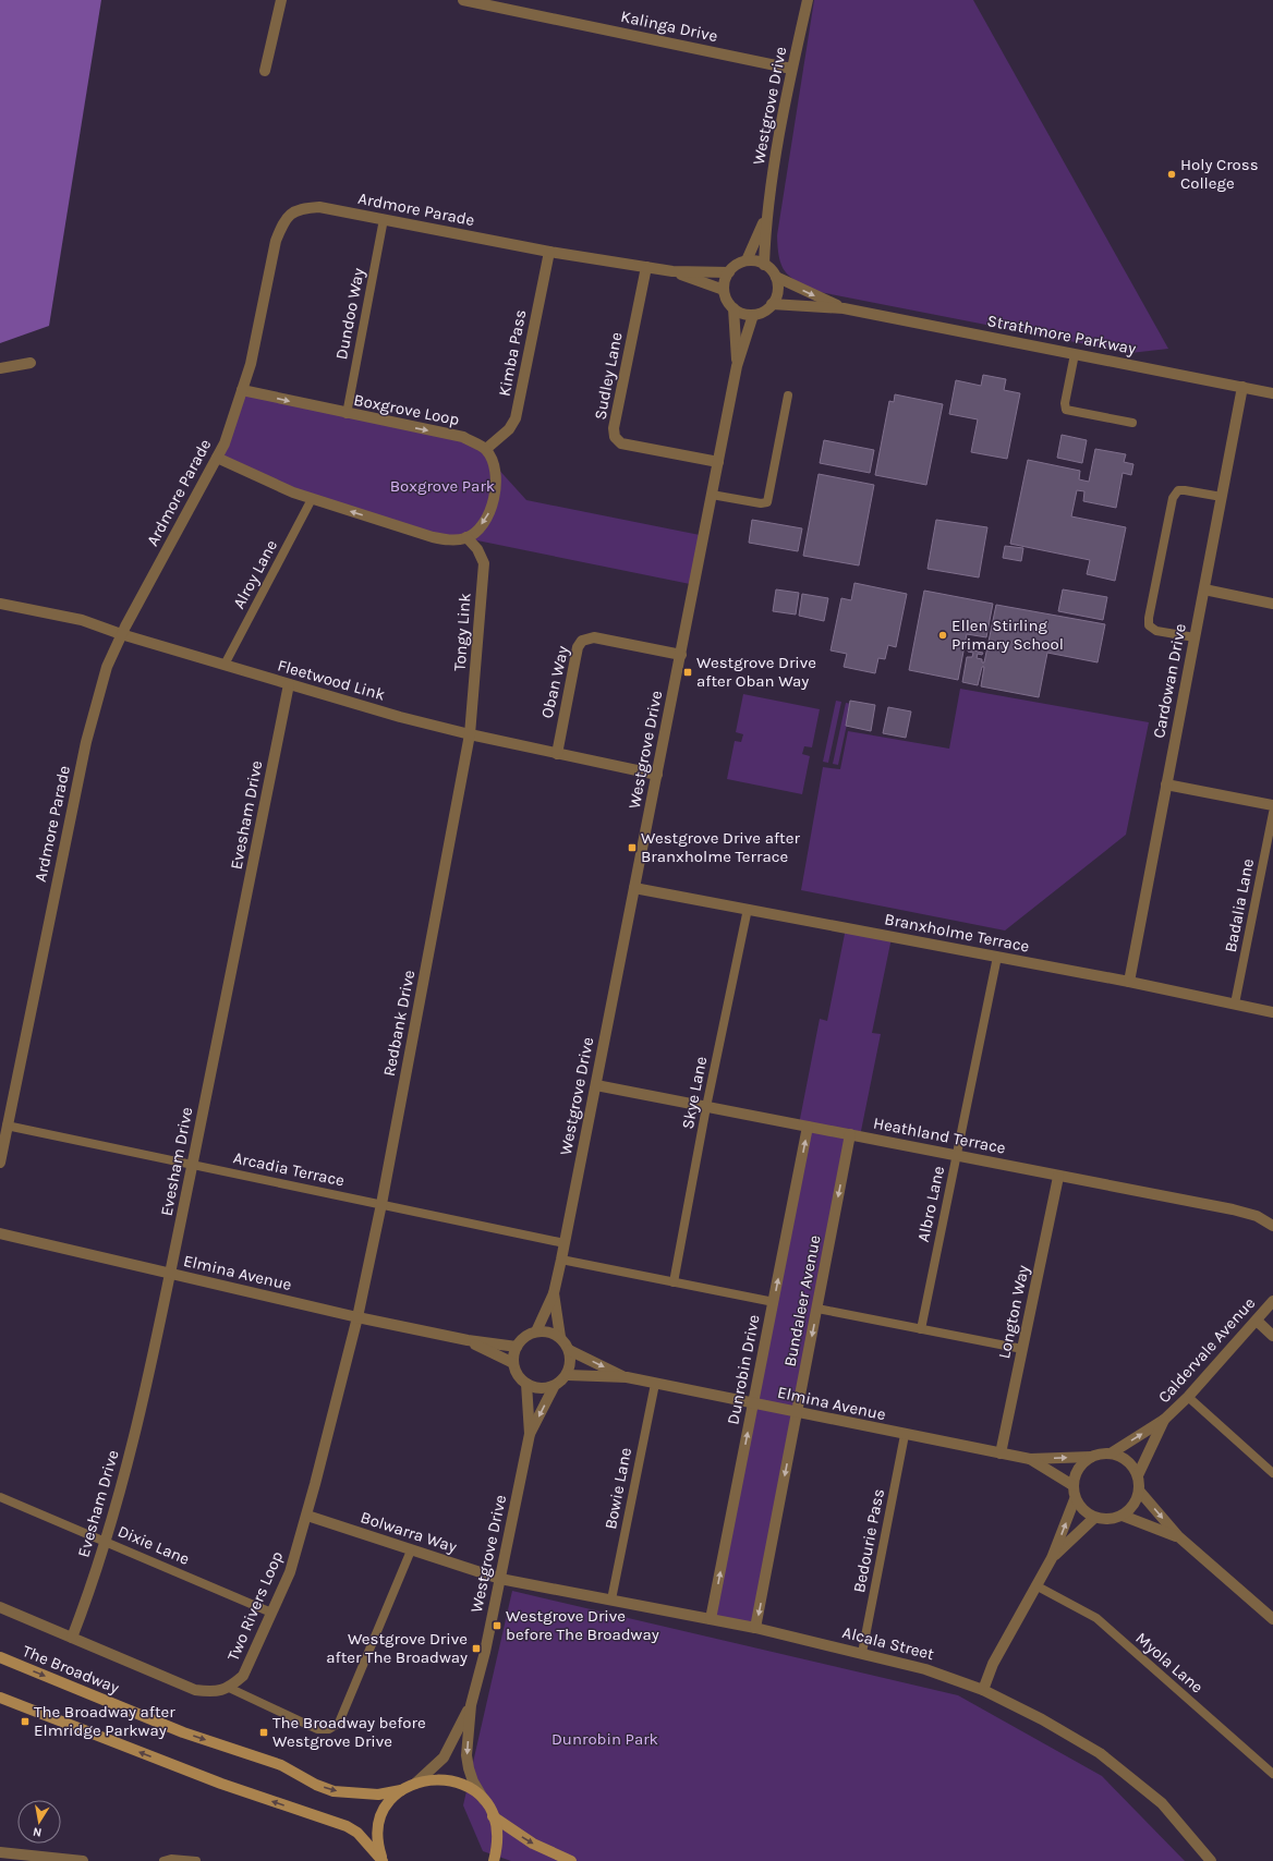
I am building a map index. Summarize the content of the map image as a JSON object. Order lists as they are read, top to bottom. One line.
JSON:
{"streets":{"main road":["The Broadway"],"street":["Kalinga Drive","Westgrove Drive","Ardmore Parade","Strathmore Parkway","Kimba Pass","Sudley Lane","Boxgrove Loop","Tongy Link","Fleetwood Link","Cardowan Drive","Oban Way","Evesham Drive","Branxholme Terrace","Redbank Drive","Heathland Terrace","Elmina Avenue","Bundaleer Avenue","Longton Way","Caldervale Avenue","Dunrobin Drive","Bolwarra Way","Two Rivers Loop","Alcala Street"],"lane":["Dundoo Way","Alroy Lane","Badalia Lane","Skye Lane","Arcadia Terrace","Albro Lane","Bowie Lane","Bedourie Pass","Dixie Lane","Myola Lane"]},"crossings":[["Kalinga Drive","Westgrove Drive"],["Westgrove Drive","Ardmore Parade"],["Westgrove Drive","Strathmore Parkway"],["Westgrove Drive","Sudley Lane"],["Westgrove Drive","Fleetwood Link"],["Westgrove Drive","Oban Way"],["Westgrove Drive","Branxholme Terrace"],["Westgrove Drive","Heathland Terrace"],["Westgrove Drive","Arcadia Terrace"],["Westgrove Drive","Elmina Avenue"],["Westgrove Drive","Bolwarra Way"],["Westgrove Drive","Alcala Street"],["Ardmore Parade","Dundoo Way"],["Ardmore Parade","Strathmore Parkway"],["Ardmore Parade","Kimba Pass"],["Ardmore Parade","Sudley Lane"],["Ardmore Parade","Boxgrove Loop"],["Ardmore Parade","Fleetwood Link"],["Ardmore Parade","Arcadia Terrace"],["Dundoo Way","Boxgrove Loop"],["Strathmore Parkway","Cardowan Drive"],["Kimba Pass","Boxgrove Loop"],["Alroy Lane","Fleetwood Link"],["Tongy Link","Fleetwood Link"],["Tongy Link","Redbank Drive"],["Fleetwood Link","Oban Way"],["Fleetwood Link","Evesham Drive"],["Fleetwood Link","Redbank Drive"],["Cardowan Drive","Branxholme Terrace"],["Evesham Drive","Arcadia Terrace"],["Evesham Drive","Elmina Avenue"],["Evesham Drive","Dixie Lane"],["Badalia Lane","Branxholme Terrace"],["Branxholme Terrace","Skye Lane"],["Branxholme Terrace","Albro Lane"],["Redbank Drive","Arcadia Terrace"],["Redbank Drive","Elmina Avenue"],["Redbank Drive","Two Rivers Loop"],["Skye Lane","Heathland Terrace"],["Heathland Terrace","Albro Lane"],["Heathland Terrace","Bundaleer Avenue"],["Heathland Terrace","Longton Way"],["Heathland Terrace","Dunrobin Drive"],["Elmina Avenue","Bundaleer Avenue"],["Elmina Avenue","Longton Way"],["Elmina Avenue","Caldervale Avenue"],["Elmina Avenue","Dunrobin Drive"],["Elmina Avenue","Bowie Lane"],["Elmina Avenue","Bedourie Pass"],["Elmina Avenue","Two Rivers Loop"],["Bundaleer Avenue","Alcala Street"],["Dunrobin Drive","Alcala Street"],["Bowie Lane","Alcala Street"],["Bolwarra Way","Two Rivers Loop"],["Bolwarra Way","Alcala Street"],["Bedourie Pass","Alcala Street"],["Dixie Lane","Two Rivers Loop"]],"one_way":["Bundaleer Avenue","Dunrobin Drive"],"parks":["Boxgrove Park","Dunrobin Park"],"places":{"other":["Holy Cross College","Ellen Stirling Primary School"],"transit":["Westgrove Drive after Oban Way","Westgrove Drive after Branxholme Terrace","Westgrove Drive before The Broadway","Westgrove Drive after The Broadway","The Broadway after Elmridge Parkway","The Broadway before Westgrove Drive"]},"north":"bottom"}
